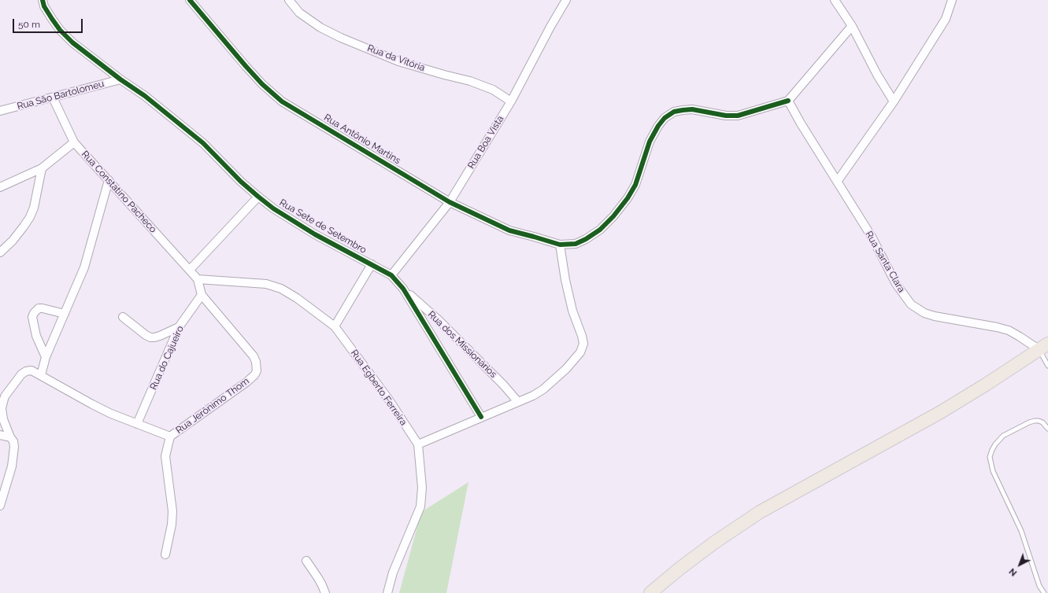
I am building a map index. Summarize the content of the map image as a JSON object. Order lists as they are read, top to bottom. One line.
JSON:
{"streets":{"street":["Rua da Vitória","Rua São Bartolomeu","Rua Antônio Martins","Rua Boa Vista","Rua Constatino Pacheco","Rua Sete de Setembro","Rua Santa Clara","Rua dos Missionários","Rua do Cajueiro","Rua Egberto Ferreira","Rua Jerônimo Thom"]},"crossings":[["Rua da Vitória","Rua Boa Vista"],["Rua São Bartolomeu","Rua Constatino Pacheco"],["Rua São Bartolomeu","Rua Sete de Setembro"],["Rua Antônio Martins","Rua Boa Vista"],["Rua Boa Vista","Rua Sete de Setembro"],["Rua Constatino Pacheco","Rua Egberto Ferreira"],["Rua Sete de Setembro","Rua dos Missionários"],["Rua do Cajueiro","Rua Jerônimo Thom"]],"scale_bar":"50 m","north":"bottom left"}
